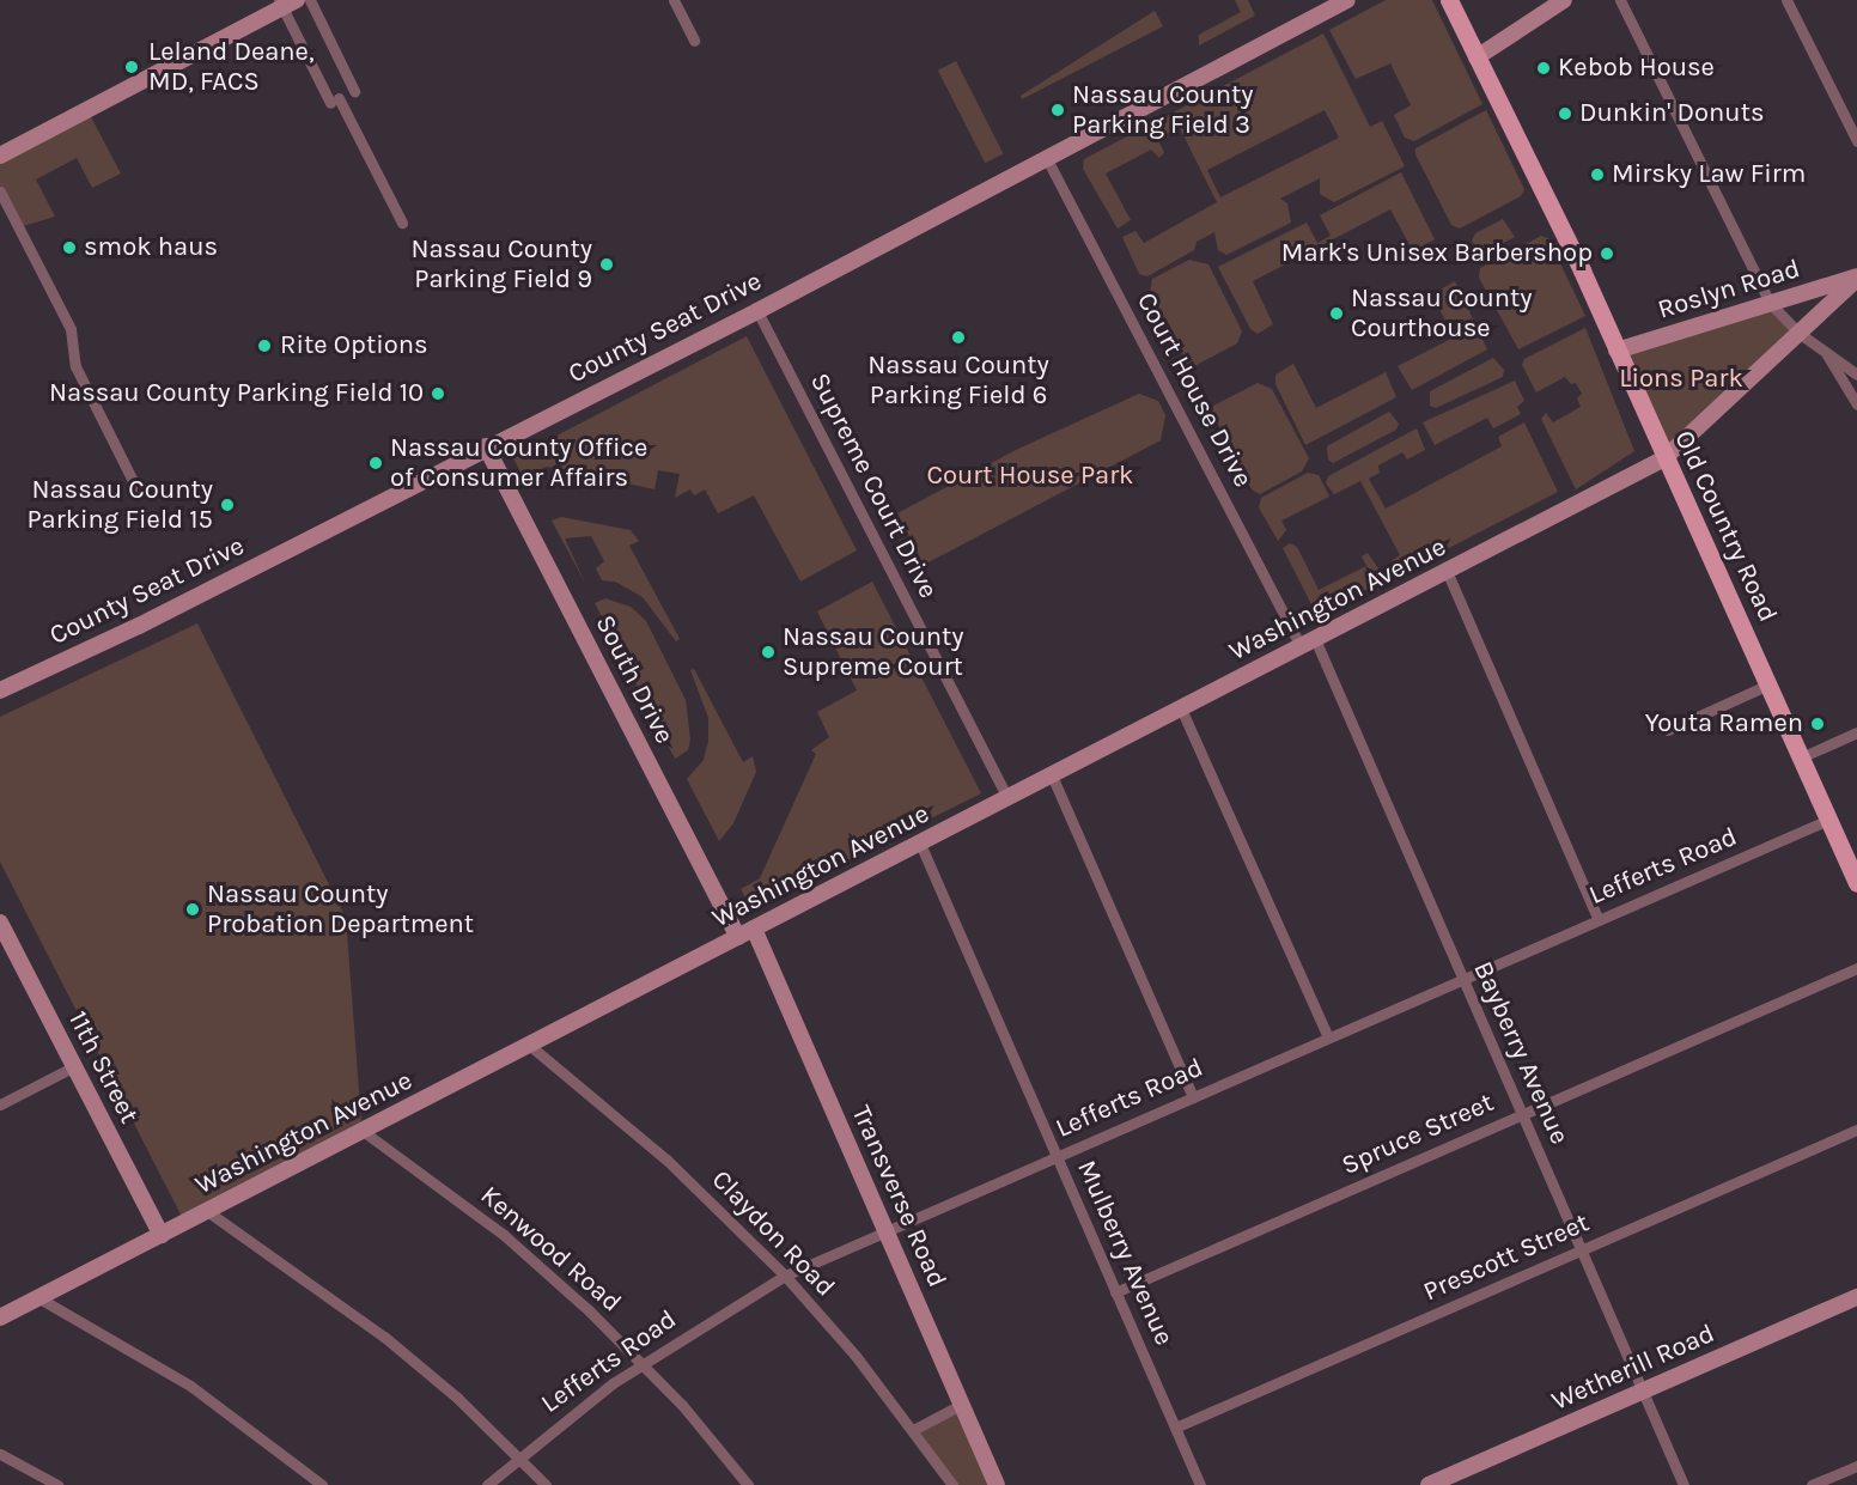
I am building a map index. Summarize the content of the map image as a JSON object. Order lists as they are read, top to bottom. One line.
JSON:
{"streets":{"main road":["Roslyn Road","County Seat Drive","Old Country Road","Washington Avenue","South Drive","11th Street","Transverse Road","Wetherill Road"],"street":["Court House Drive","Supreme Court Drive","Lefferts Road","Bayberry Avenue","Spruce Street","Claydon Road","Kenwood Road","Mulberry Avenue","Prescott Street"]},"crossings":[["Roslyn Road","Old Country Road"],["Roslyn Road","Washington Avenue"],["County Seat Drive","Court House Drive"],["County Seat Drive","Supreme Court Drive"],["County Seat Drive","South Drive"],["Court House Drive","Washington Avenue"],["Court House Drive","Bayberry Avenue"],["Supreme Court Drive","Washington Avenue"],["Old Country Road","Washington Avenue"],["Old Country Road","Lefferts Road"],["Washington Avenue","South Drive"],["Washington Avenue","Bayberry Avenue"],["Washington Avenue","11th Street"],["Washington Avenue","Transverse Road"],["Washington Avenue","Claydon Road"],["Washington Avenue","Kenwood Road"],["Washington Avenue","Mulberry Avenue"],["Lefferts Road","Bayberry Avenue"],["Lefferts Road","Transverse Road"],["Lefferts Road","Claydon Road"],["Lefferts Road","Kenwood Road"],["Lefferts Road","Mulberry Avenue"],["Bayberry Avenue","Spruce Street"],["Bayberry Avenue","Prescott Street"],["Bayberry Avenue","Wetherill Road"],["Spruce Street","Mulberry Avenue"],["Mulberry Avenue","Prescott Street"]],"parks":["Lions Park","Court House Park"],"places":["Leland Deane, MD, FACS","Kebob House","Nassau County Parking Field 3","Dunkin' Donuts","Mirsky Law Firm","smok haus","Mark's Unisex Barbershop","Nassau County Parking Field 9","Nassau County Courthouse","Nassau County Parking Field 6","Rite Options","Nassau County Parking Field 10","Nassau County Office of Consumer Affairs","Nassau County Parking Field 15","Nassau County Supreme Court","Youta Ramen","Nassau County Probation Department"]}
